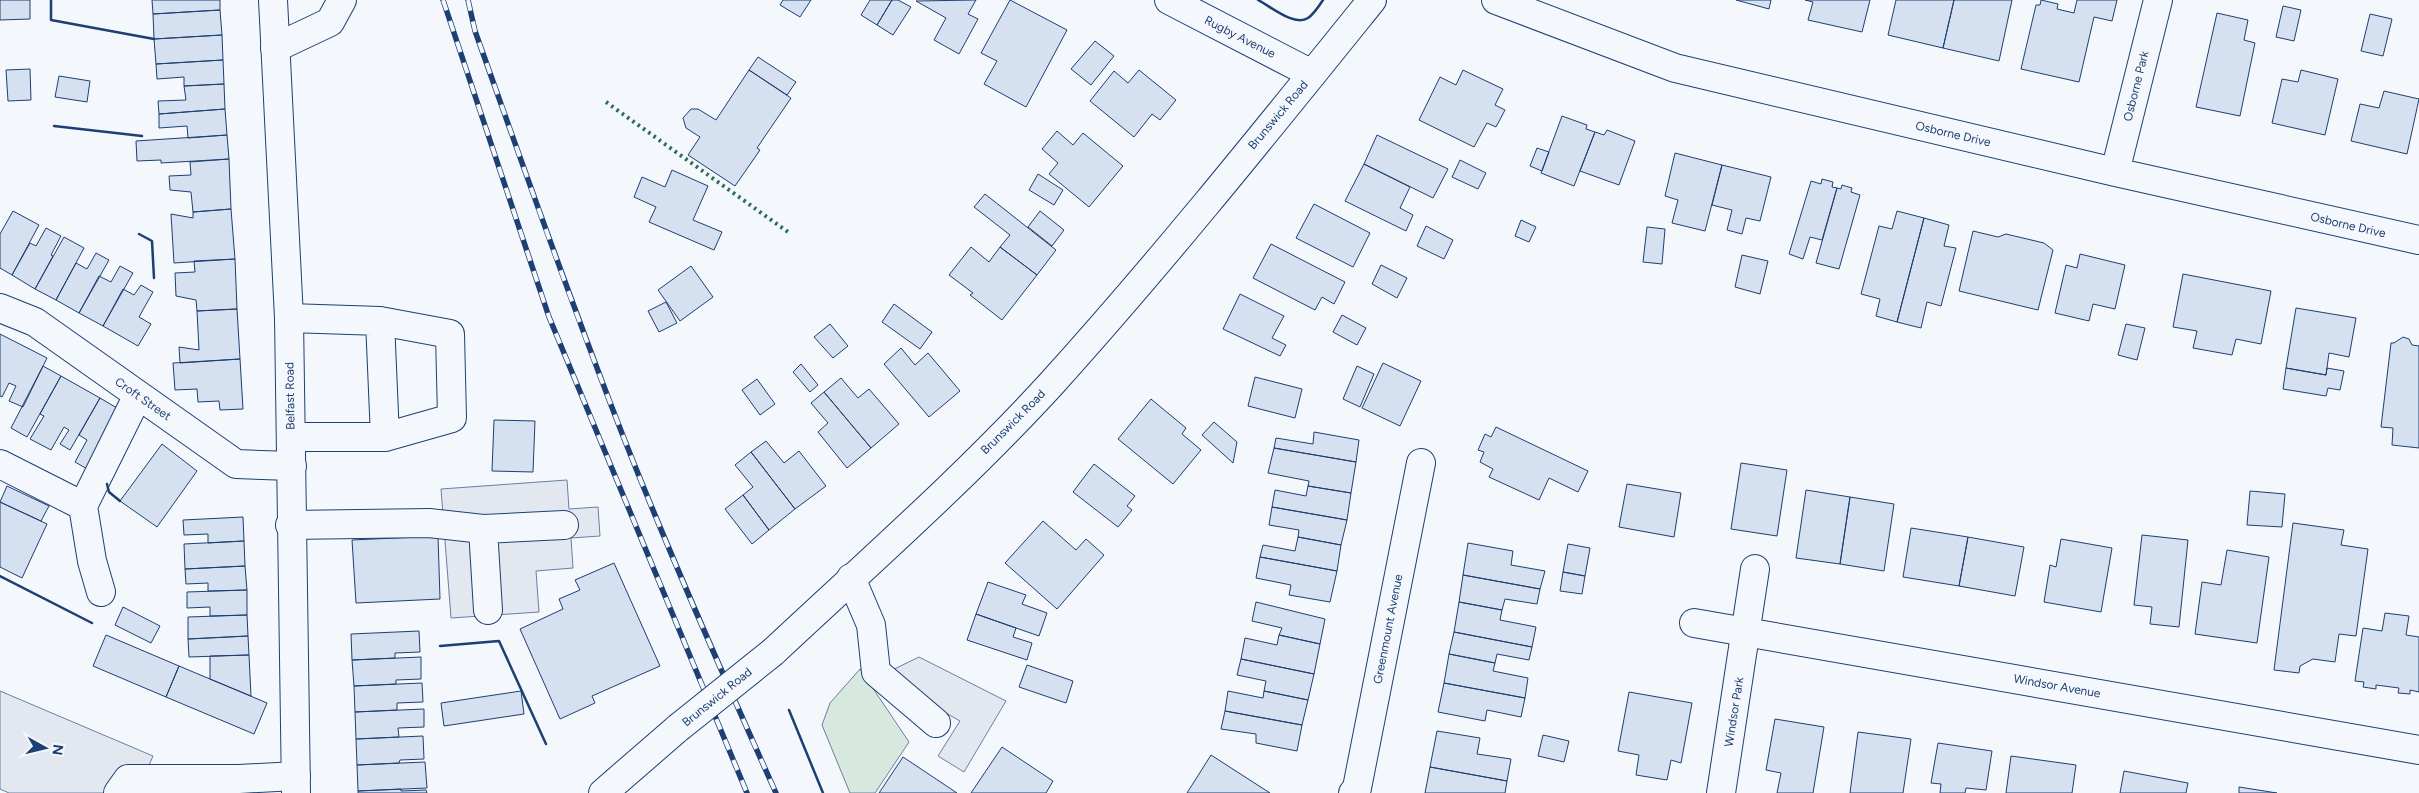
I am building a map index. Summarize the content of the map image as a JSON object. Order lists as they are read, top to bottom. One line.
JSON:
{"streets":{"street":["Rugby Avenue","Osborne Park","Brunswick Road","Osborne Drive","Belfast Road","Croft Street","Greenmount Avenue","Windsor Avenue","Windsor Park"]},"crossings":[["Rugby Avenue","Brunswick Road"],["Osborne Park","Osborne Drive"],["Belfast Road","Croft Street"],["Windsor Avenue","Windsor Park"]],"north":"right"}
